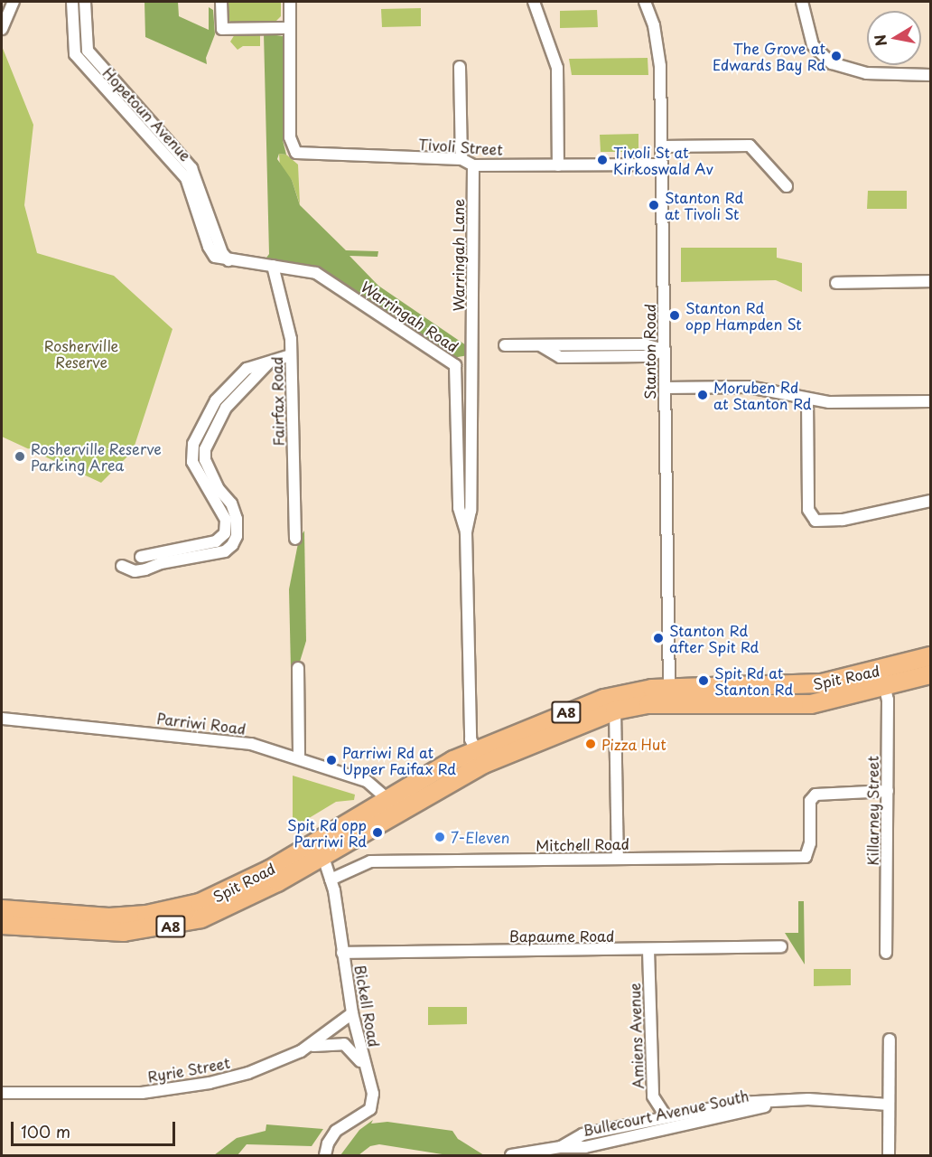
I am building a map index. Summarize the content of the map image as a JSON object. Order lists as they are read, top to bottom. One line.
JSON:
{"streets":{"highway":["Spit Road","A8"],"street":["Hopetoun Avenue","Tivoli Street","Warringah Lane","Warringah Road","Stanton Road","Fairfax Road","Parriwi Road","Killarney Street","Mitchell Road","Bapaume Road","Bickell Road","Amiens Avenue","Ryrie Street","Bullecourt Avenue South"]},"crossings":[["Hopetoun Avenue","Warringah Road"],["Hopetoun Avenue","Fairfax Road"],["Tivoli Street","Warringah Lane"],["Tivoli Street","Stanton Road"],["Warringah Lane","Warringah Road"],["Warringah Road","Spit Road"],["Stanton Road","Spit Road"],["Spit Road","Parriwi Road"],["Spit Road","Killarney Street"],["Spit Road","Bickell Road"],["Killarney Street","Mitchell Road"],["Mitchell Road","Bickell Road"],["Bapaume Road","Bickell Road"],["Bapaume Road","Amiens Avenue"],["Bickell Road","Ryrie Street"],["Amiens Avenue","Bullecourt Avenue South"]],"parks":["Rosherville Reserve"],"places":["The Grove at Edwards Bay Rd","Tivoli St at Kirkoswald Av","Stanton Rd at Tivoli St","Stanton Rd opp Hampden St","Moruben Rd at Stanton Rd","Rosherville Reserve Parking Area","Stanton Rd after Spit Rd","Spit Rd at Stanton Rd","Pizza Hut","Parriwi Rd at Upper Faifax Rd","Spit Rd opp Parriwi Rd","7-Eleven"],"scale_bar":"100 m","north":"left"}
